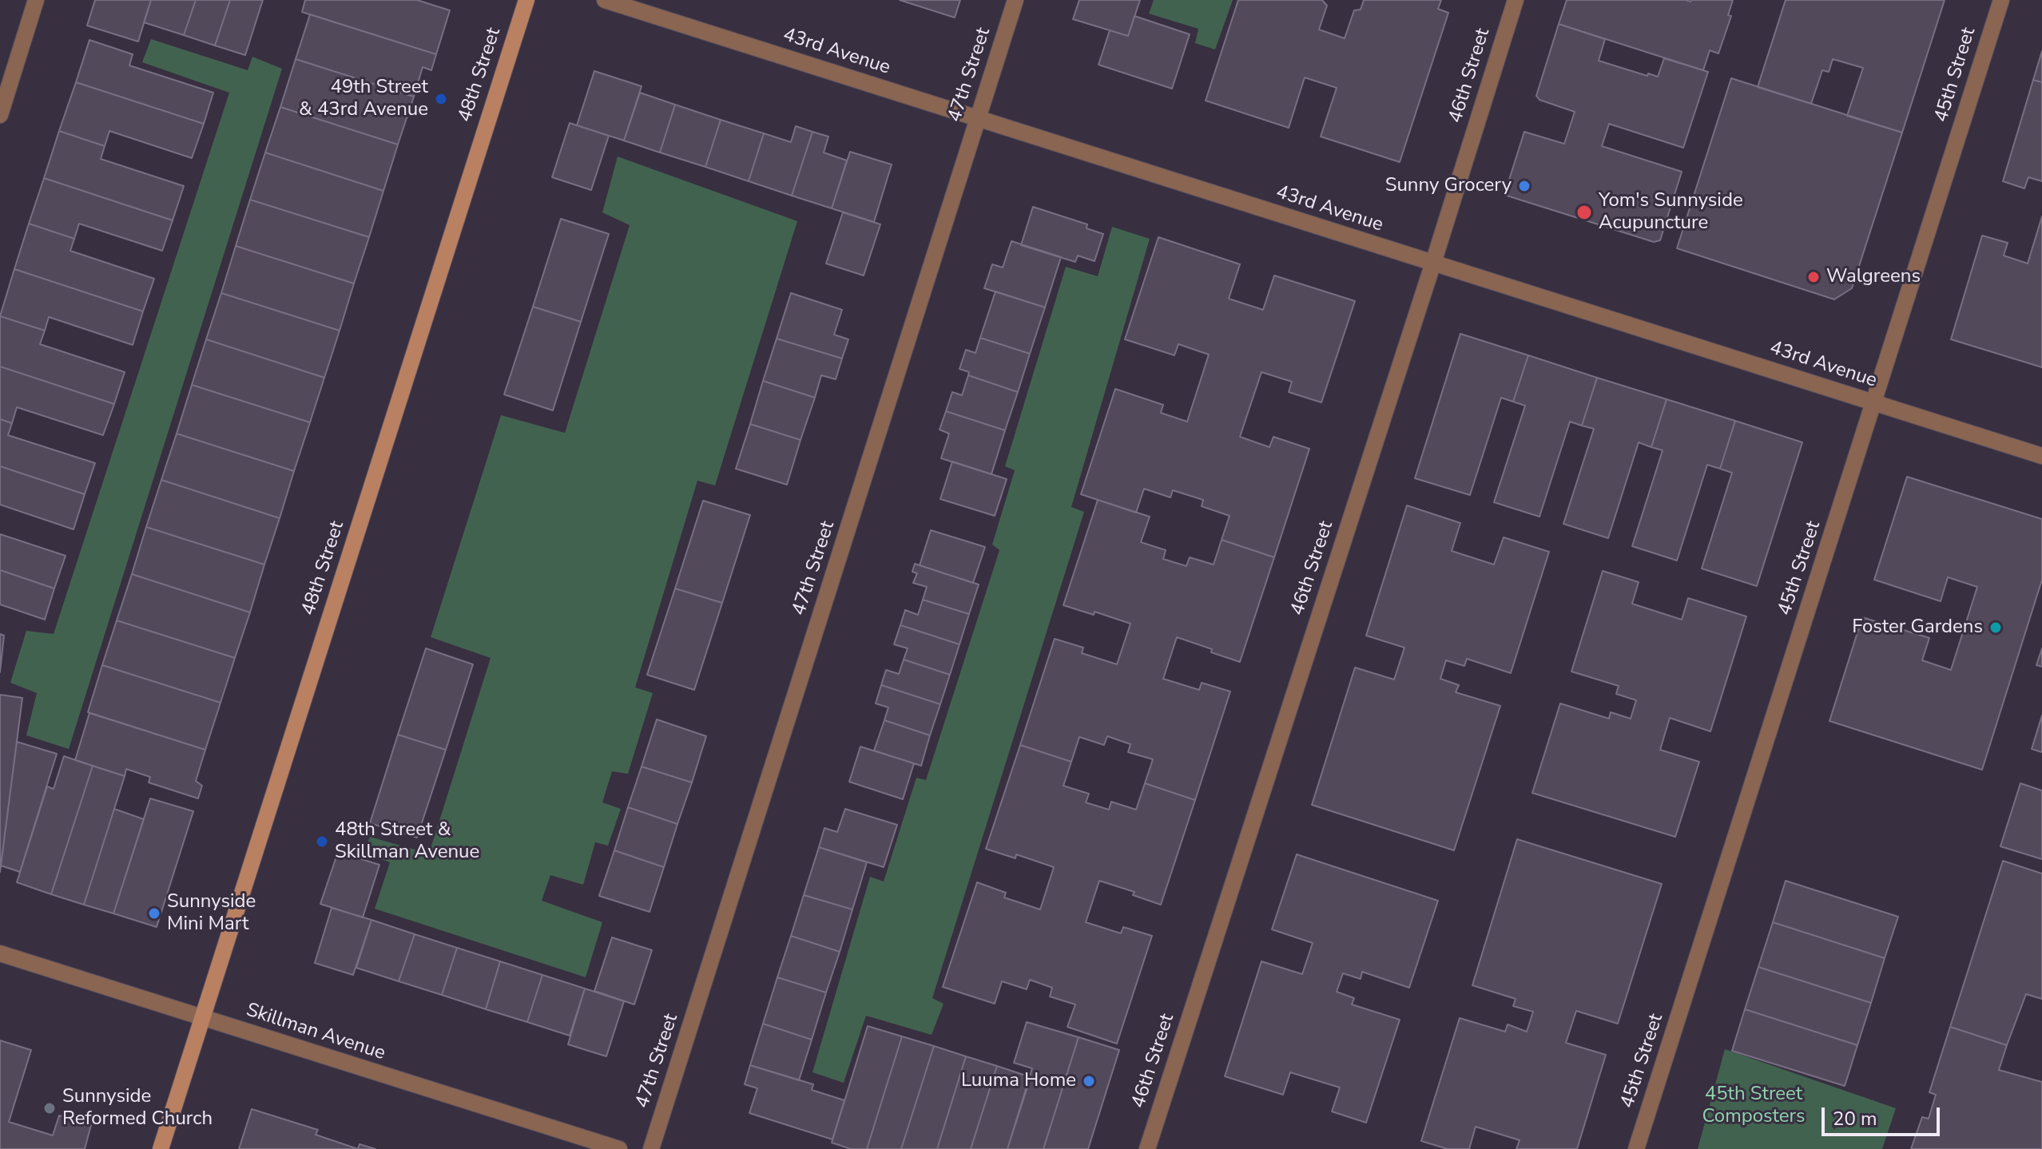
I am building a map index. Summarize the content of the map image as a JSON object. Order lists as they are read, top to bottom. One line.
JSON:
{"streets":{"street":["43rd Avenue","48th Street","47th Street","45th Street","46th Street","Skillman Avenue"]},"crossings":[["43rd Avenue","47th Street"],["43rd Avenue","45th Street"],["43rd Avenue","46th Street"],["48th Street","Skillman Avenue"]],"parks":["45th Street Composters"],"places":["49th Street & 43rd Avenue","Sunny Grocery","Yom's Sunnyside Acupuncture","Walgreens","Foster Gardens","48th Street & Skillman Avenue","Sunnyside Mini Mart","Luuma Home","Sunnyside Reformed Church"],"scale_bar":"20 m"}
